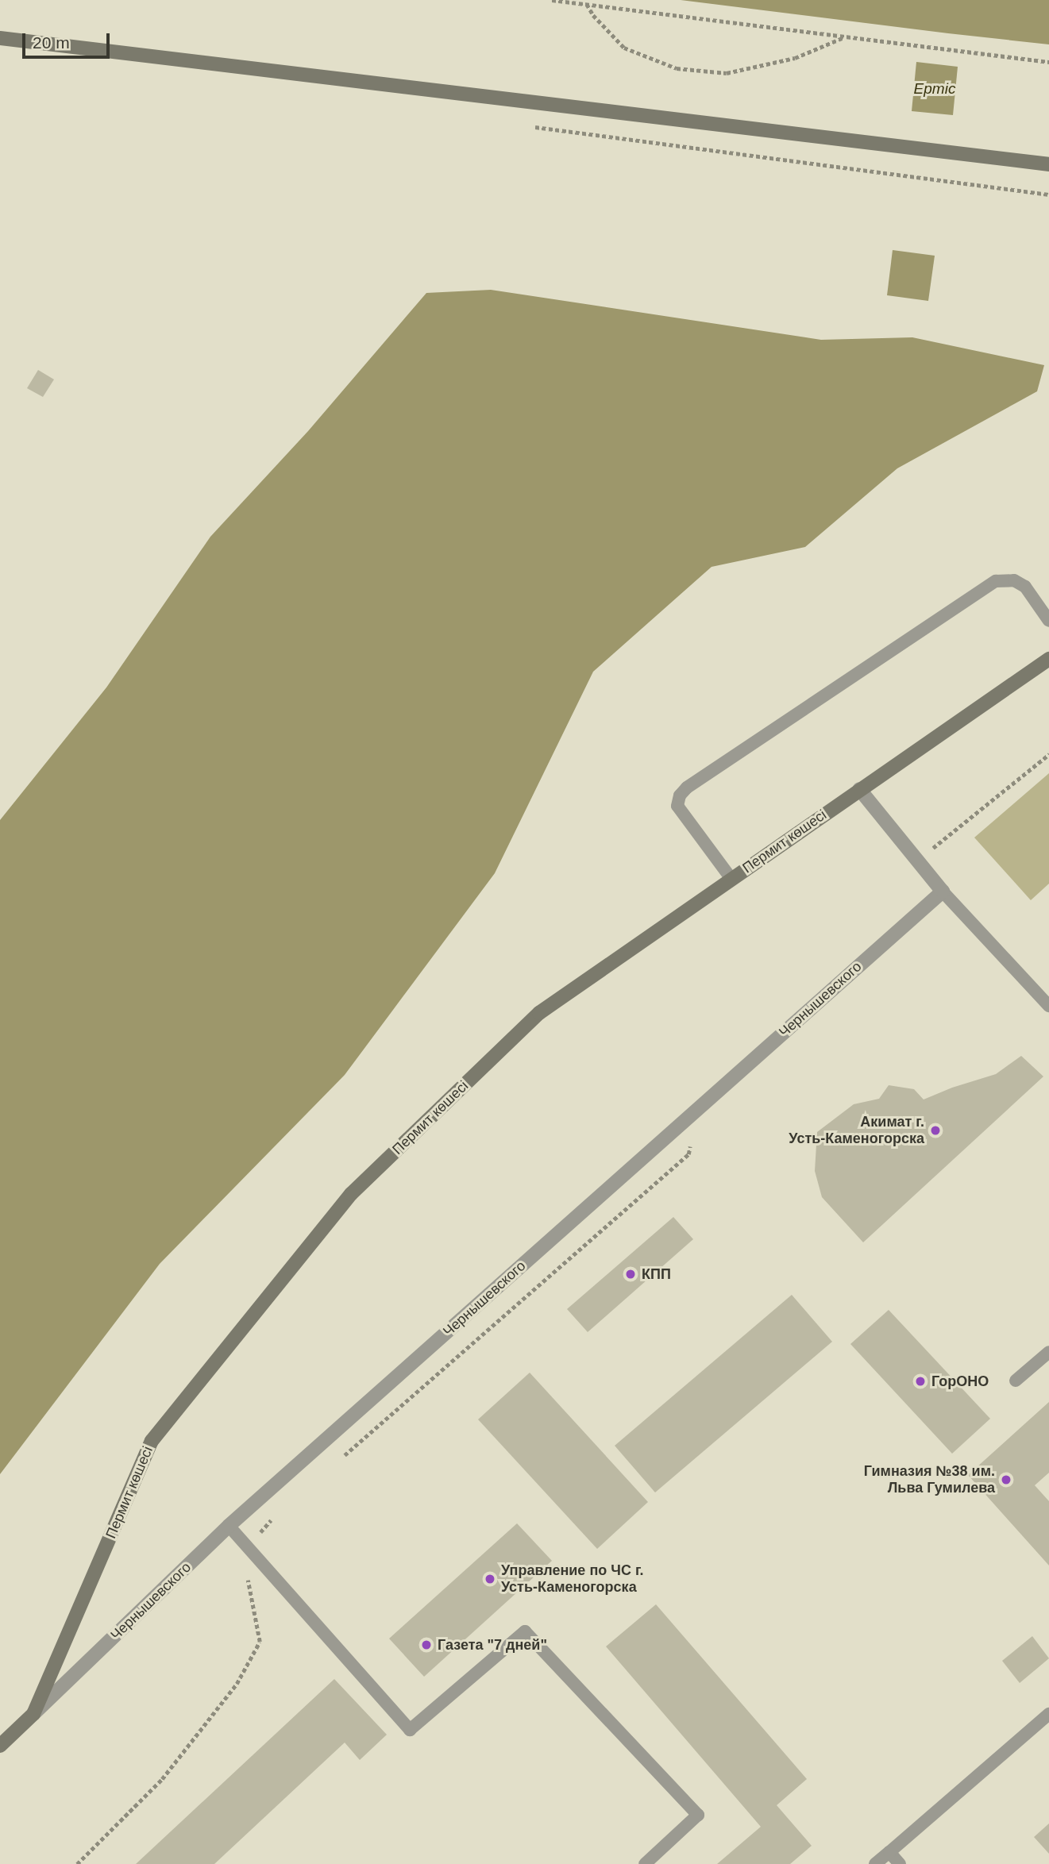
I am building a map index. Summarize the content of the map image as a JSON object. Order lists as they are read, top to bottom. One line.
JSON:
{"streets":{"main road":["Пермит көшесі"],"street":["Чернышевского"]},"crossings":[["Пермит көшесі","Чернышевского"]],"water":["Ертіс"],"places":["Акимат г. Усть-Каменогорска","КПП","ГорОНО","Гимназия №38 им. Льва Гумилева","Управление по ЧС г. Усть-Каменогорска","Газета \"7 дней\""],"scale_bar":"20 m"}
